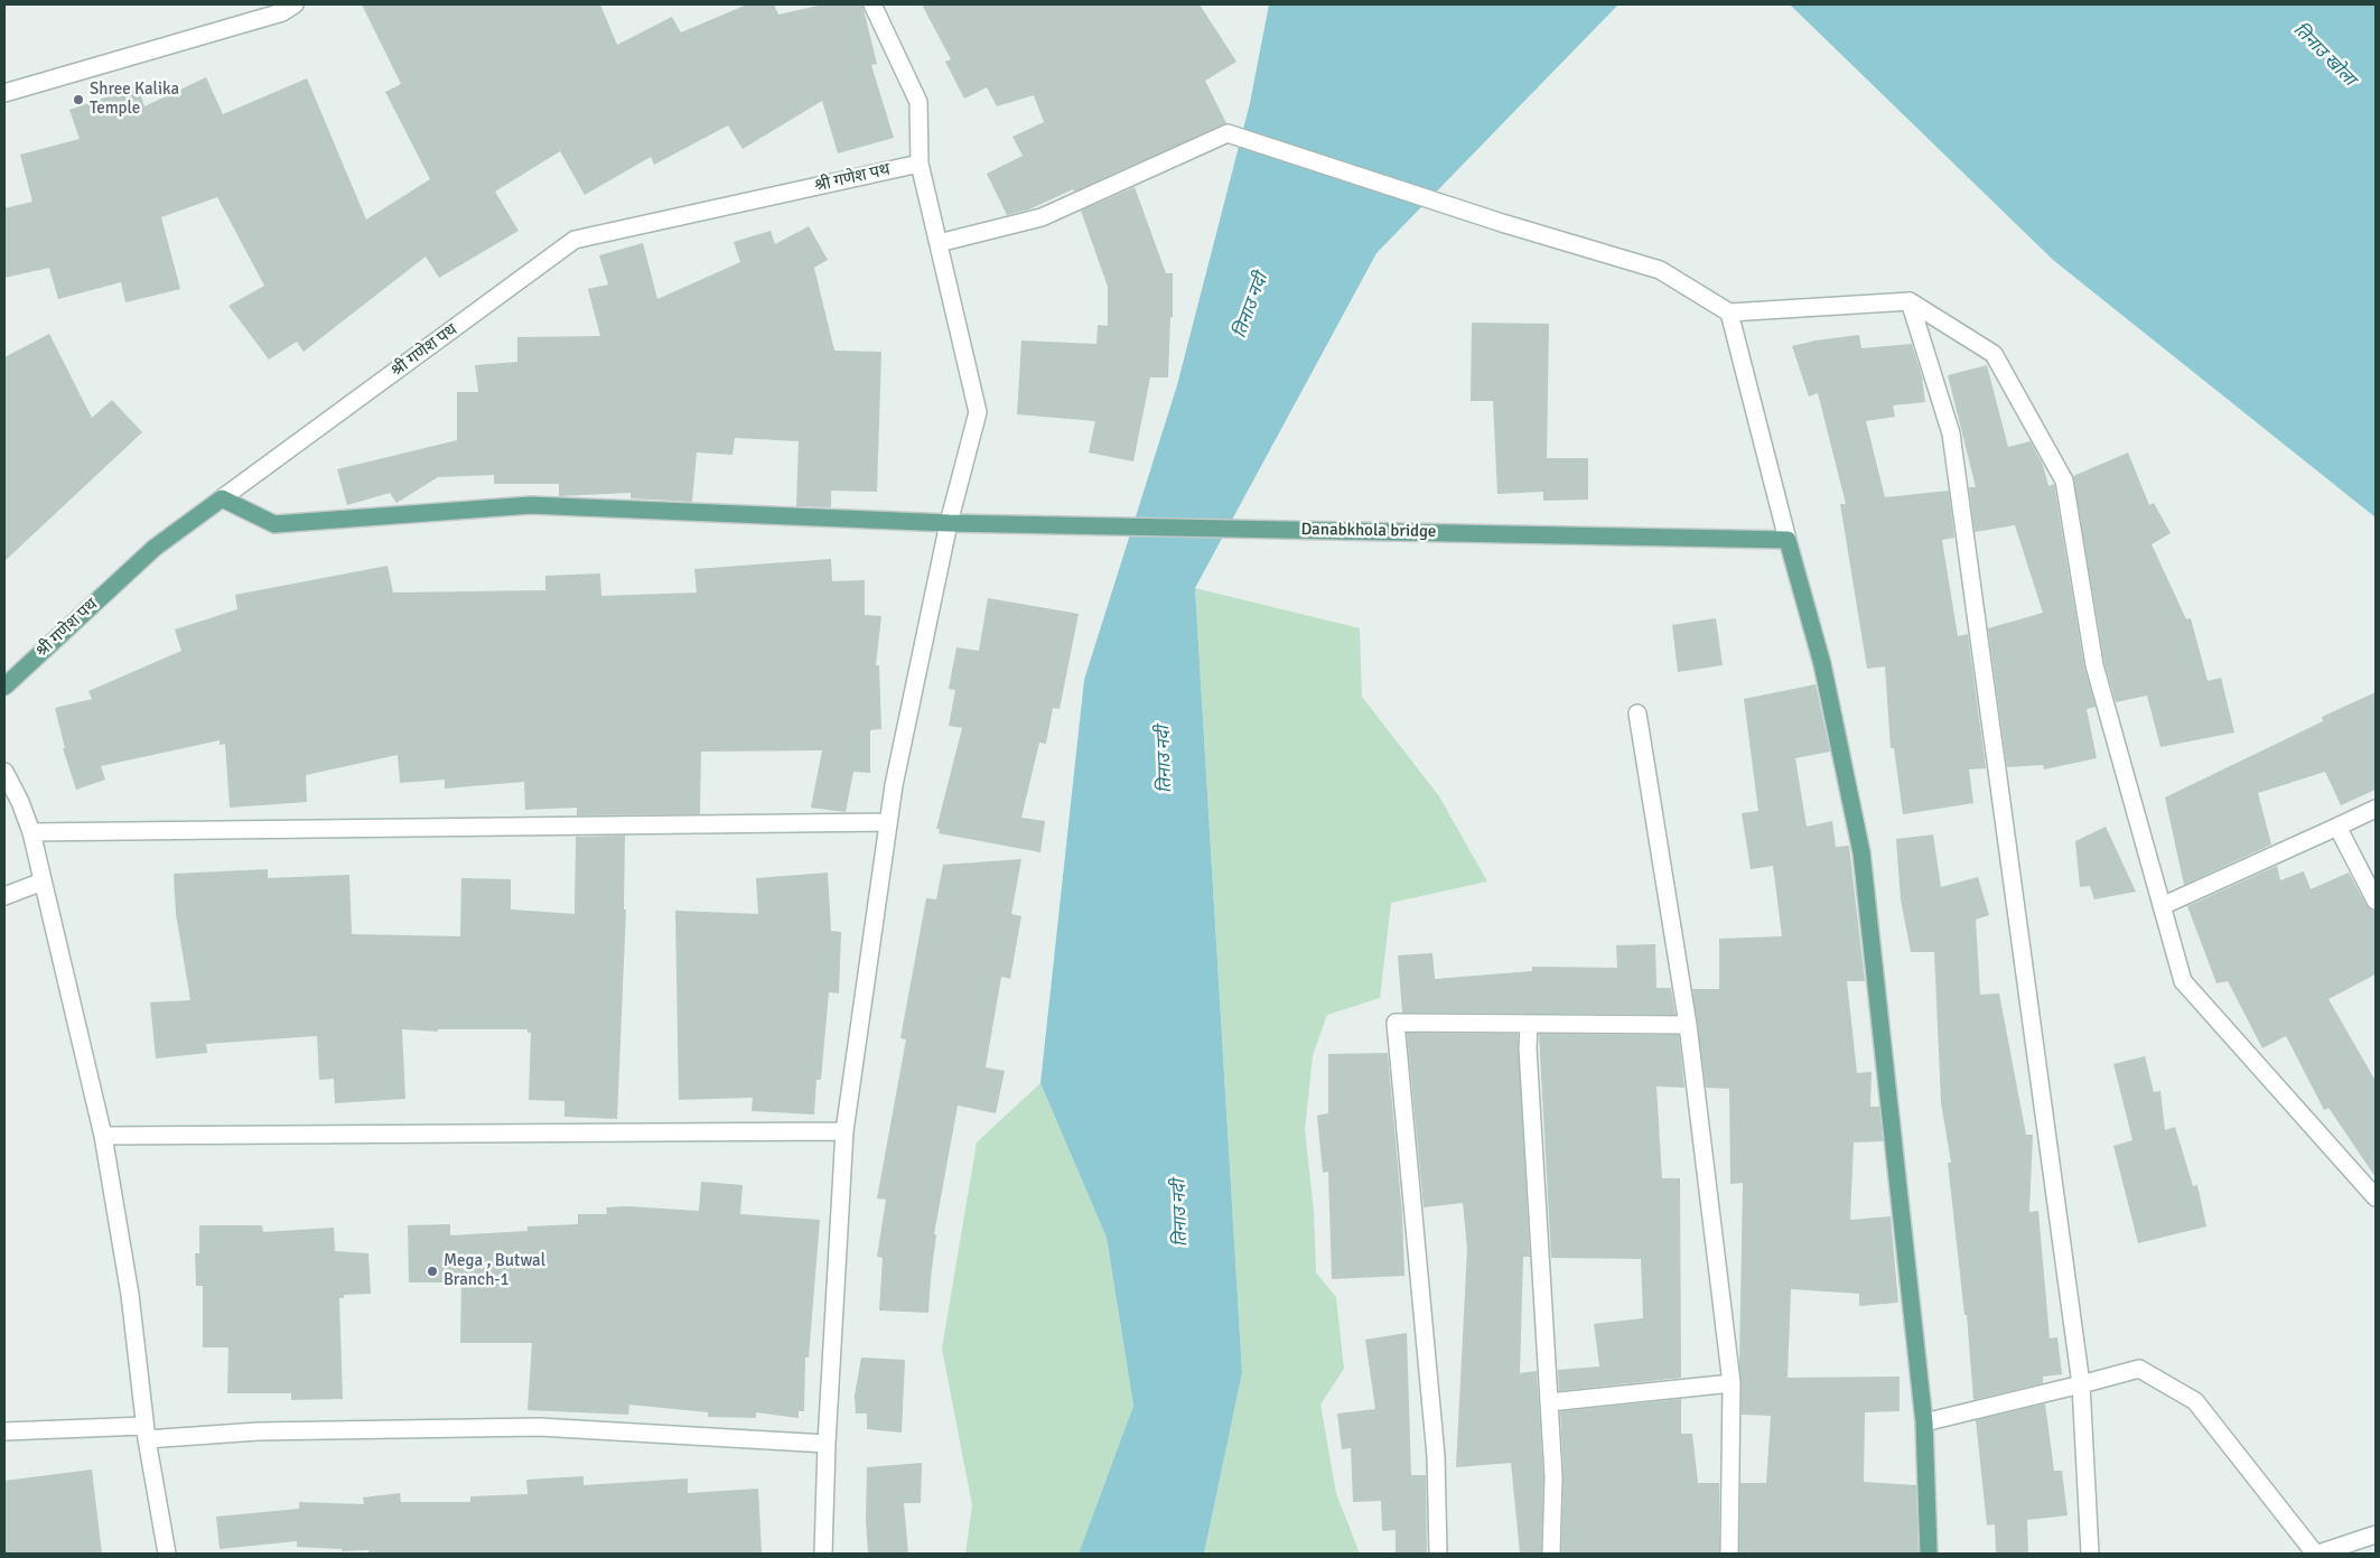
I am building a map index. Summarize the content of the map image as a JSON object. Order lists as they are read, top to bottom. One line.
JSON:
{"streets":{"main road":["श्री गणेश पथ","Danabkhola bridge"]},"crossings":[["श्री गणेश पथ","Danabkhola bridge"]],"water":["तिनाउ खोला","तिनाउ नदी"],"places":["Shree Kalika Temple","Mega , Butwal Branch-1"]}
